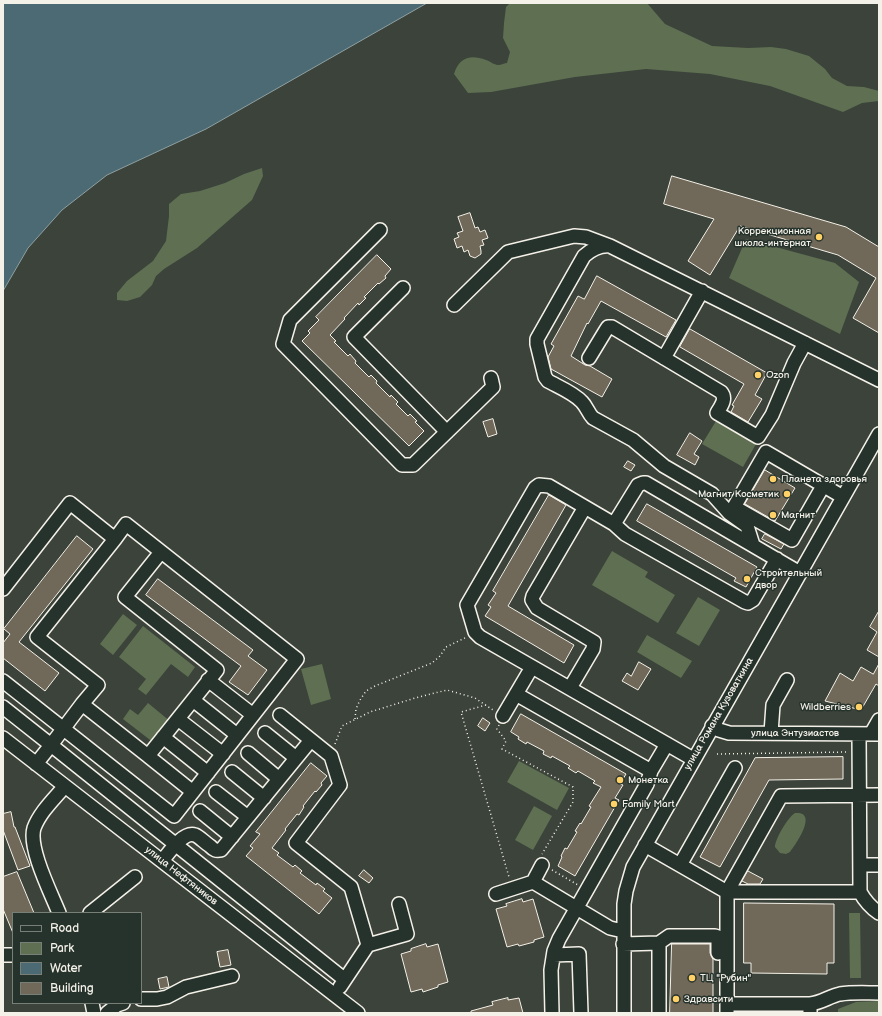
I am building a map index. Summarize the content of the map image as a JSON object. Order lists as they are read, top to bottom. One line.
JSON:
{"streets":{"street":["улица Романа Кузоваткина","улица Энтузиастов","улица Нефтяников"]},"crossings":[["улица Романа Кузоваткина","улица Энтузиастов"]],"places":["Коррекционная школа-интернат","Ozon","Планета здоровья","Магнит Косметик","Магнит","Строительный двор","Wildberries","Монетка","Family Mart","ТЦ \"Рубин\"","Здравсити"],"legend":["Road","Park","Water","Building"]}
